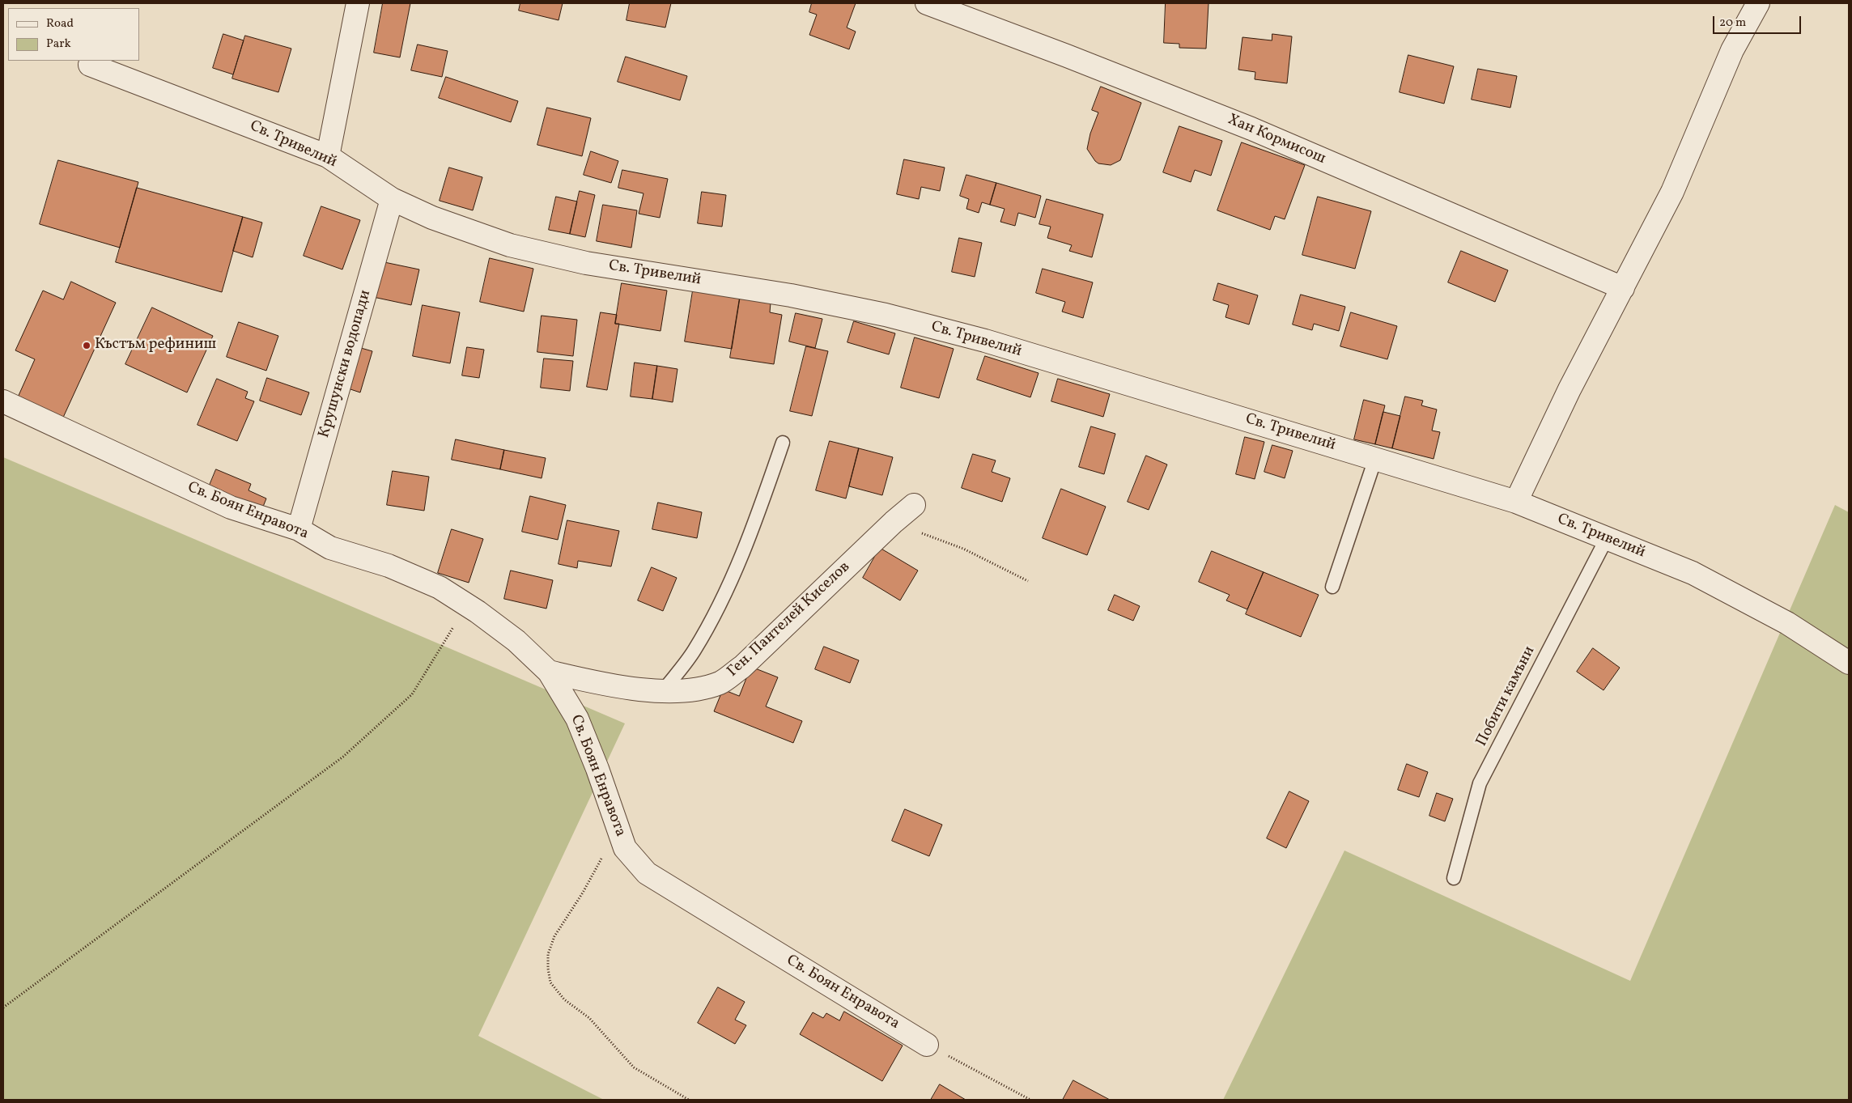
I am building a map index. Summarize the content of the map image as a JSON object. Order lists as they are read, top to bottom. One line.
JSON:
{"streets":{"street":["Хан Кормисош","Св. Тривелий","Крушунски водопади","Св. Боян Енравота","Ген. Пантелей Киселов"],"lane":["Побити камъни"]},"crossings":[["Св. Тривелий","Крушунски водопади"],["Св. Тривелий","Побити камъни"],["Крушунски водопади","Св. Боян Енравота"],["Св. Боян Енравота","Ген. Пантелей Киселов"]],"places":["Къстъм рефиниш"],"legend":["Road","Park"],"scale_bar":"20 m"}
